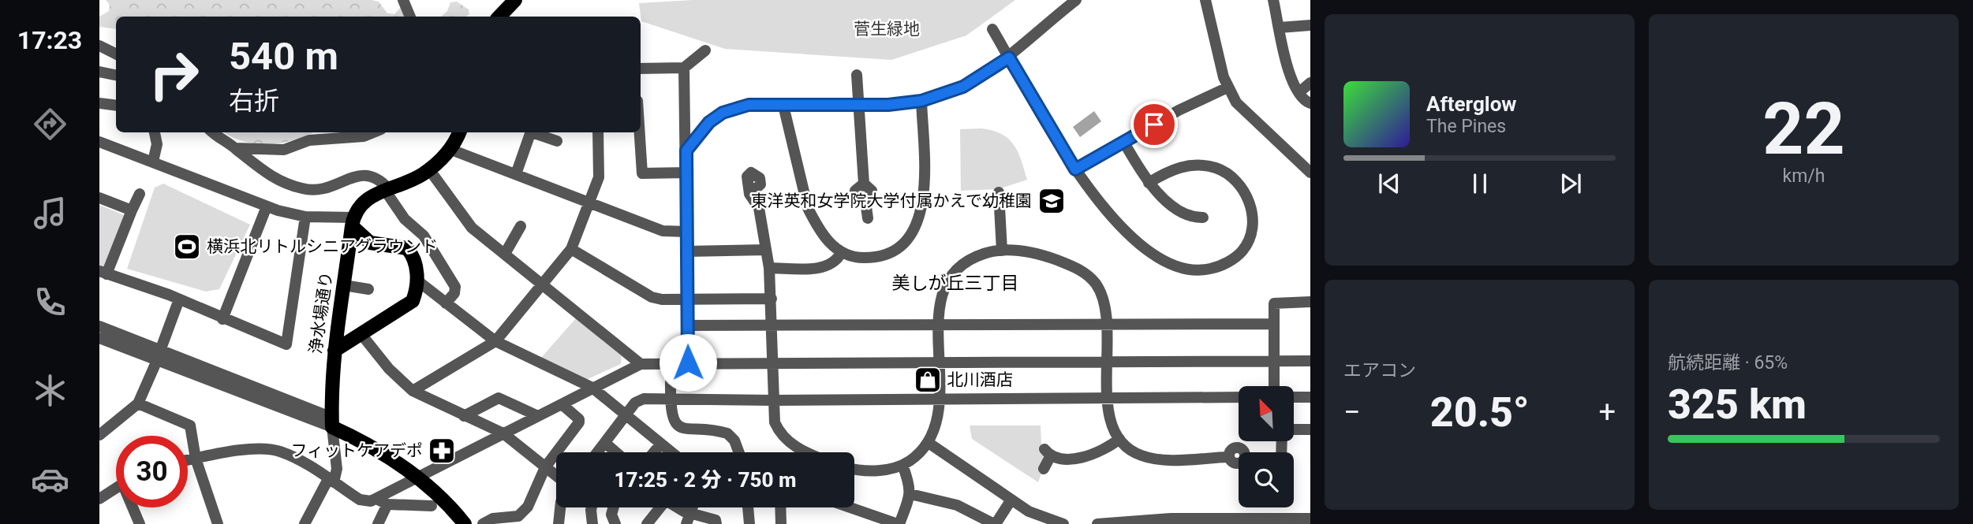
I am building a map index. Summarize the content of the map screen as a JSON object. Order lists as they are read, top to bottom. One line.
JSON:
{"streets":{"main road":["浄水場通り"]},"districts":["美しが丘三丁目"],"parks":["菅生緑地"],"places":{"school or university":["東洋英和女学院大学付属かえで幼稚園"],"sports":["横浜北リトルシニアグラウンド"],"shop":["北川酒店"],"pharmacy":["フィットケアデポ"]},"north":"top left","page":{"tabs":"17:23","tile":[["22","km/h"],"エアコン",["航続距離 · 65%","325 km"]],"turn":["540 m","右折"],"song":["Afterglow","The Pines"],"heat":["−","20.5°","+"],"limit":"30","trip":"17:25 · 2 分 · 750 m"}}
